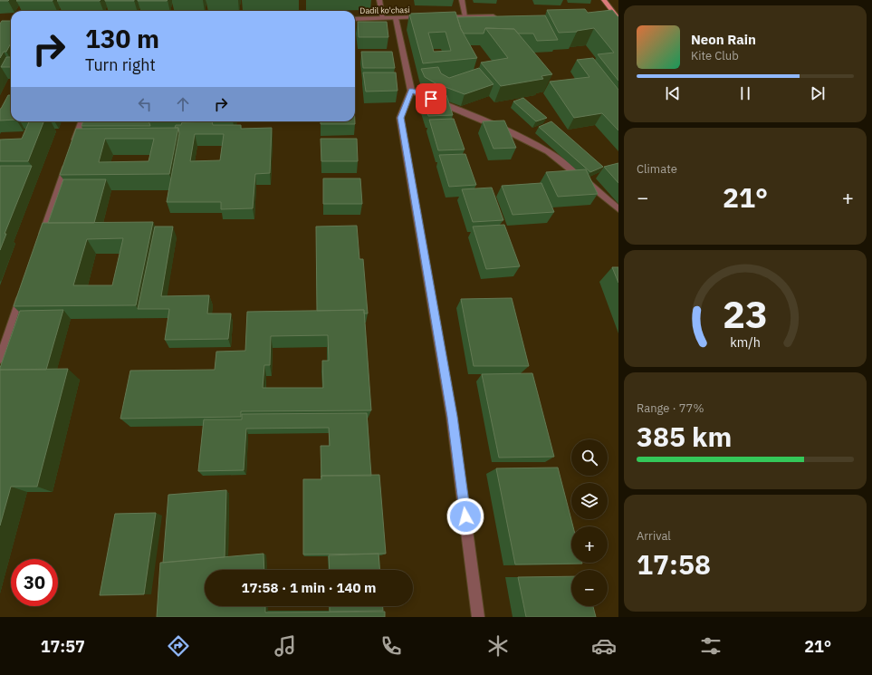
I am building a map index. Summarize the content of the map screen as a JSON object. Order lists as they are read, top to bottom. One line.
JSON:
{"streets":{"street":["Dadil ko'chasi"]},"page":{"turn":["130 m","Turn right"],"song":["Neon Rain","Kite Club"],"tile":["Climate",["Range · 77%","385 km"],["Arrival","17:58"]],"heat":["−","21°","+"],"map_buttons":["+","−"],"limit":"30","trip":"17:58 · 1 min · 140 m","tabs":["17:57","21°"],"gauge":["23","km/h"]}}
